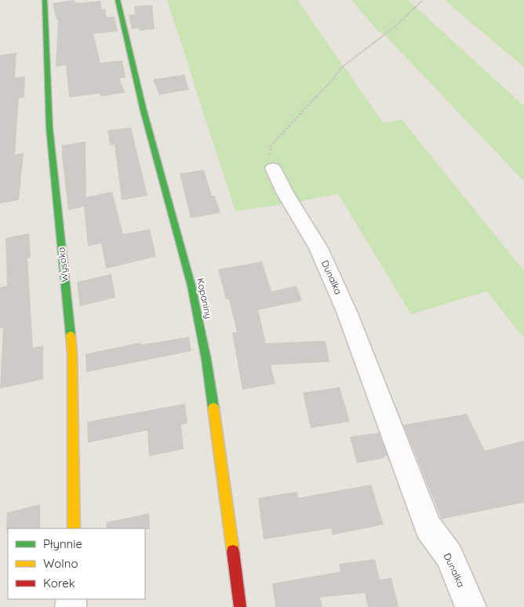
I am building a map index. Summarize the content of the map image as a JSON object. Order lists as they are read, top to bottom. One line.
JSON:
{"streets":{"street":["Wysoka","Dunalka","Kopaniny"]},"legend":["Płynnie","Wolno","Korek"]}
